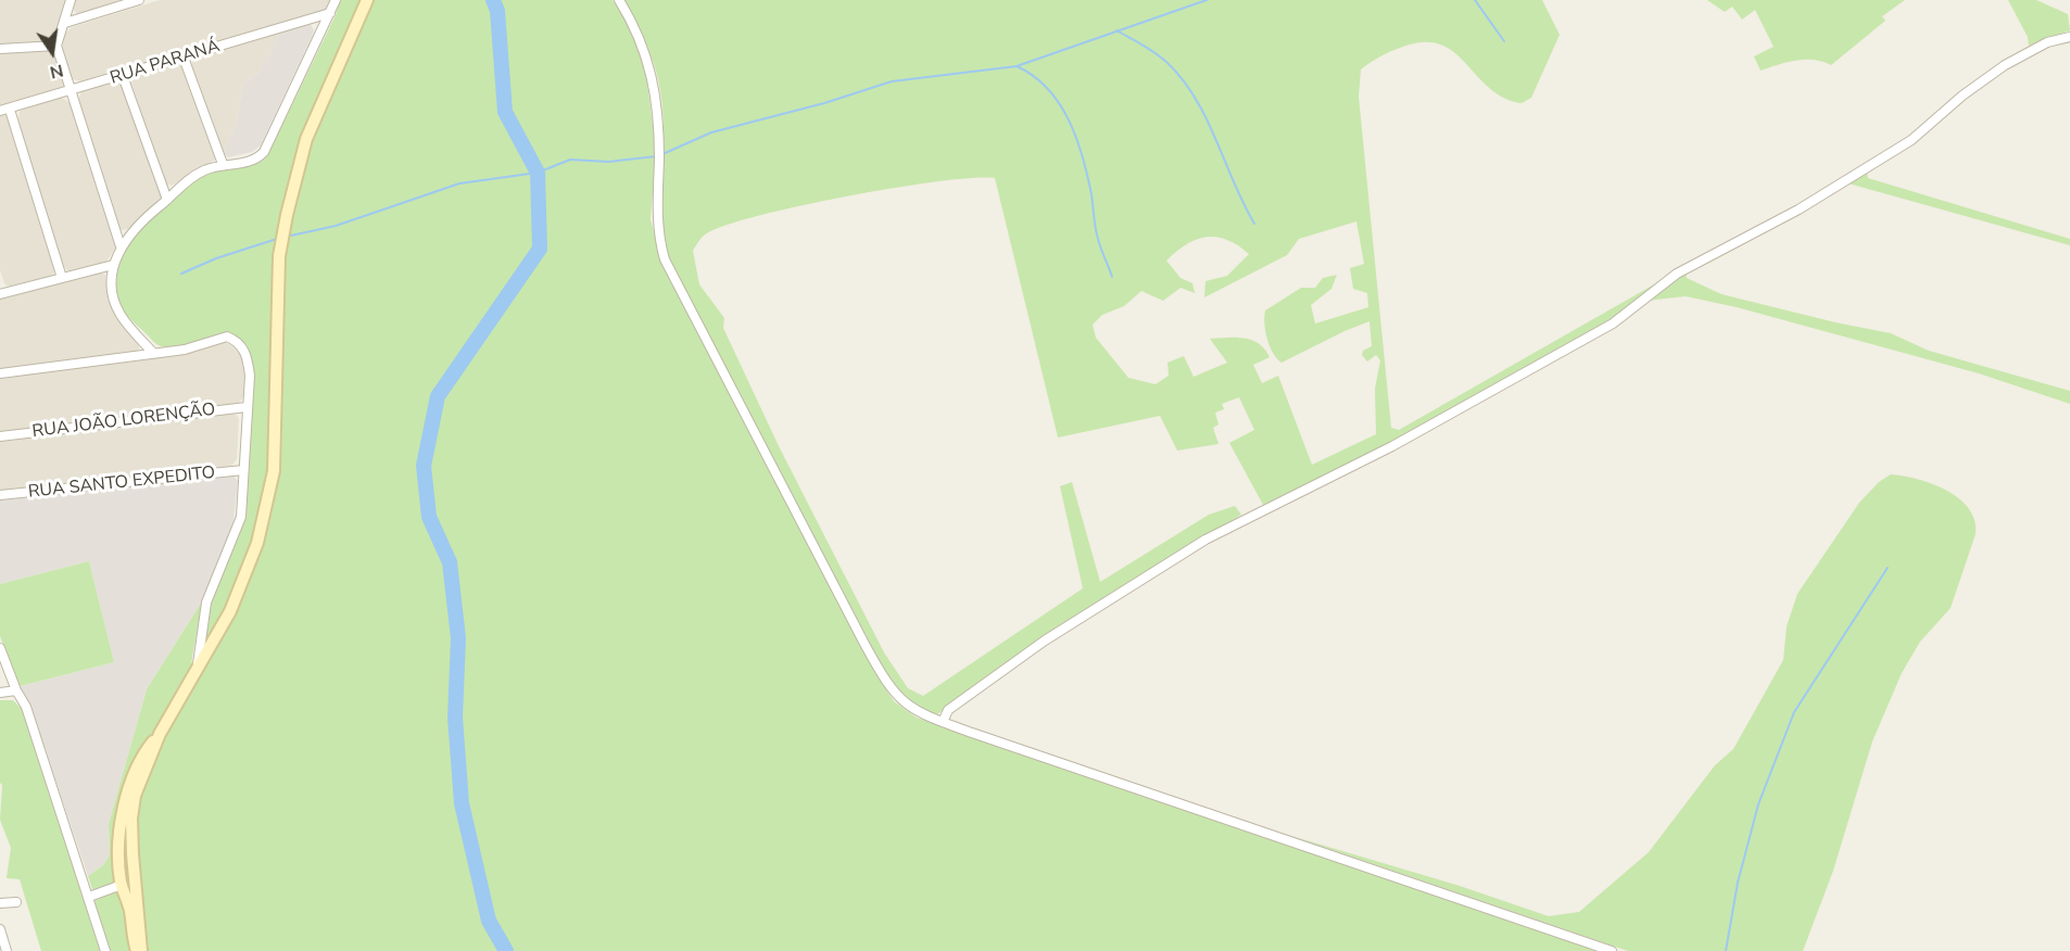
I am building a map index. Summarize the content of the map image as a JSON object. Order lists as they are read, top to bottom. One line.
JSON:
{"streets":{"street":["RUA PARANÁ","RUA JOÃO LORENÇÃO","RUA SANTO EXPEDITO"]},"north":"bottom"}
